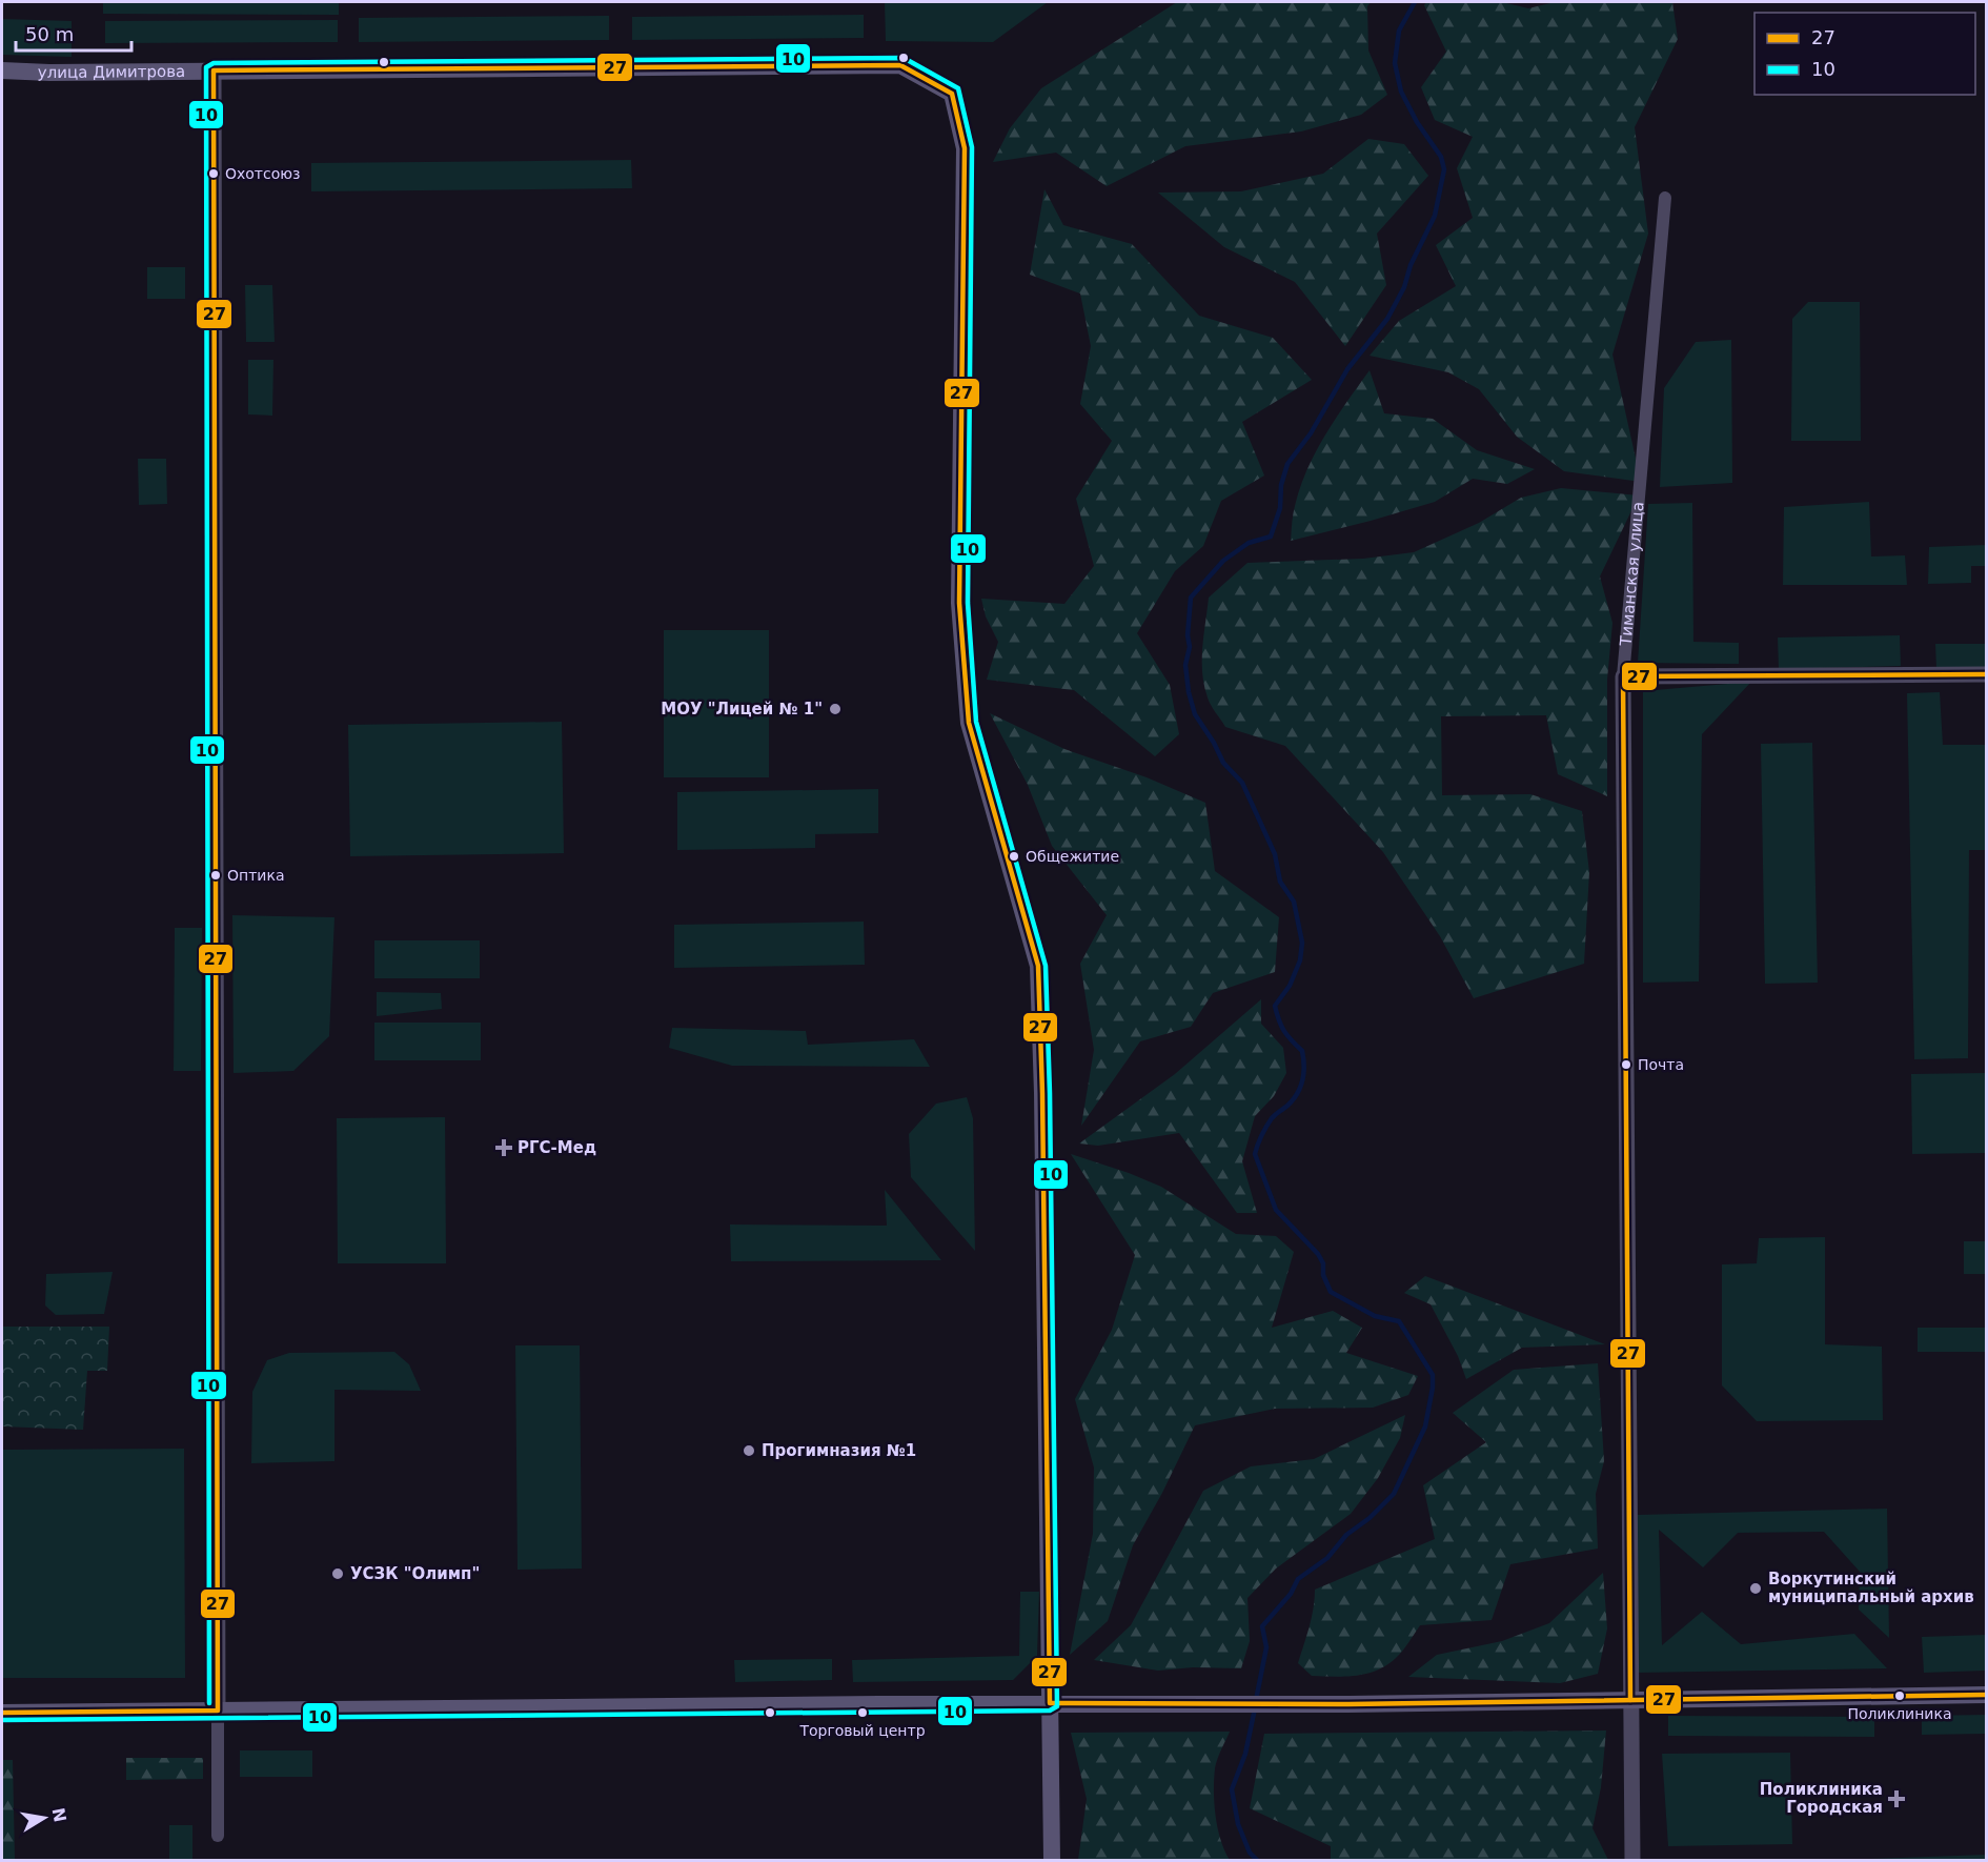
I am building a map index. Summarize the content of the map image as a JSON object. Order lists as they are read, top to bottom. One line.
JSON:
{"streets":{"main road":["улица Димитрова"],"street":["Тиманская улица"]},"places":{"other":["Охотсоюз","МОУ \"Лицей № 1\"","Общежитие","Оптика","Почта","Прогимназия №1","УСЗК \"Олимп\"","Воркутинский муниципальный архив","Поликлиника","Торговый центр"],"health":["РГС-Мед","Поликлиника Городская"]},"lines":["transit line 10","transit line 27"],"legend":["27","10"],"scale_bar":"50 m","north":"right"}
